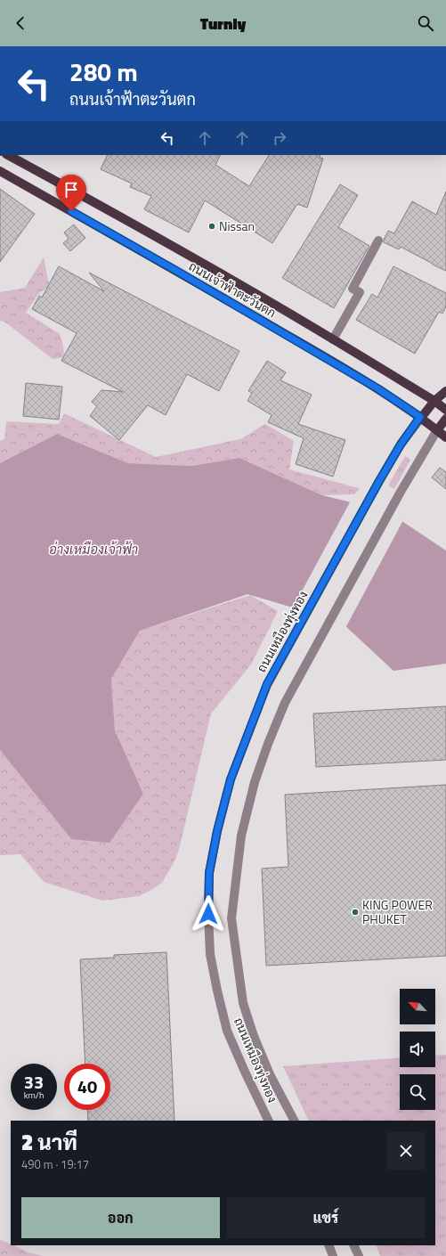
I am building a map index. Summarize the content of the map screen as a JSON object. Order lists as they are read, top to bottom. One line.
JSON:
{"streets":{"main road":["ถนนเจ้าฟ้าตะวันตก"],"street":["ถนนเหมืองทุ่งทอง"]},"crossings":[["ถนนเจ้าฟ้าตะวันตก","ถนนเหมืองทุ่งทอง"]],"water":["อ่างเหมืองเจ้าฟ้า"],"places":["Nissan","KING POWER PHUKET"],"north":"top left","page":{"header":"Turnly","turn":["280 m","ถนนเจ้าฟ้าตะวันตก"],"speed":"33 km/h","limit":"40","heading":["2 นาที","490 m · 19:17"],"buttons":["ออก","แชร์"]}}
